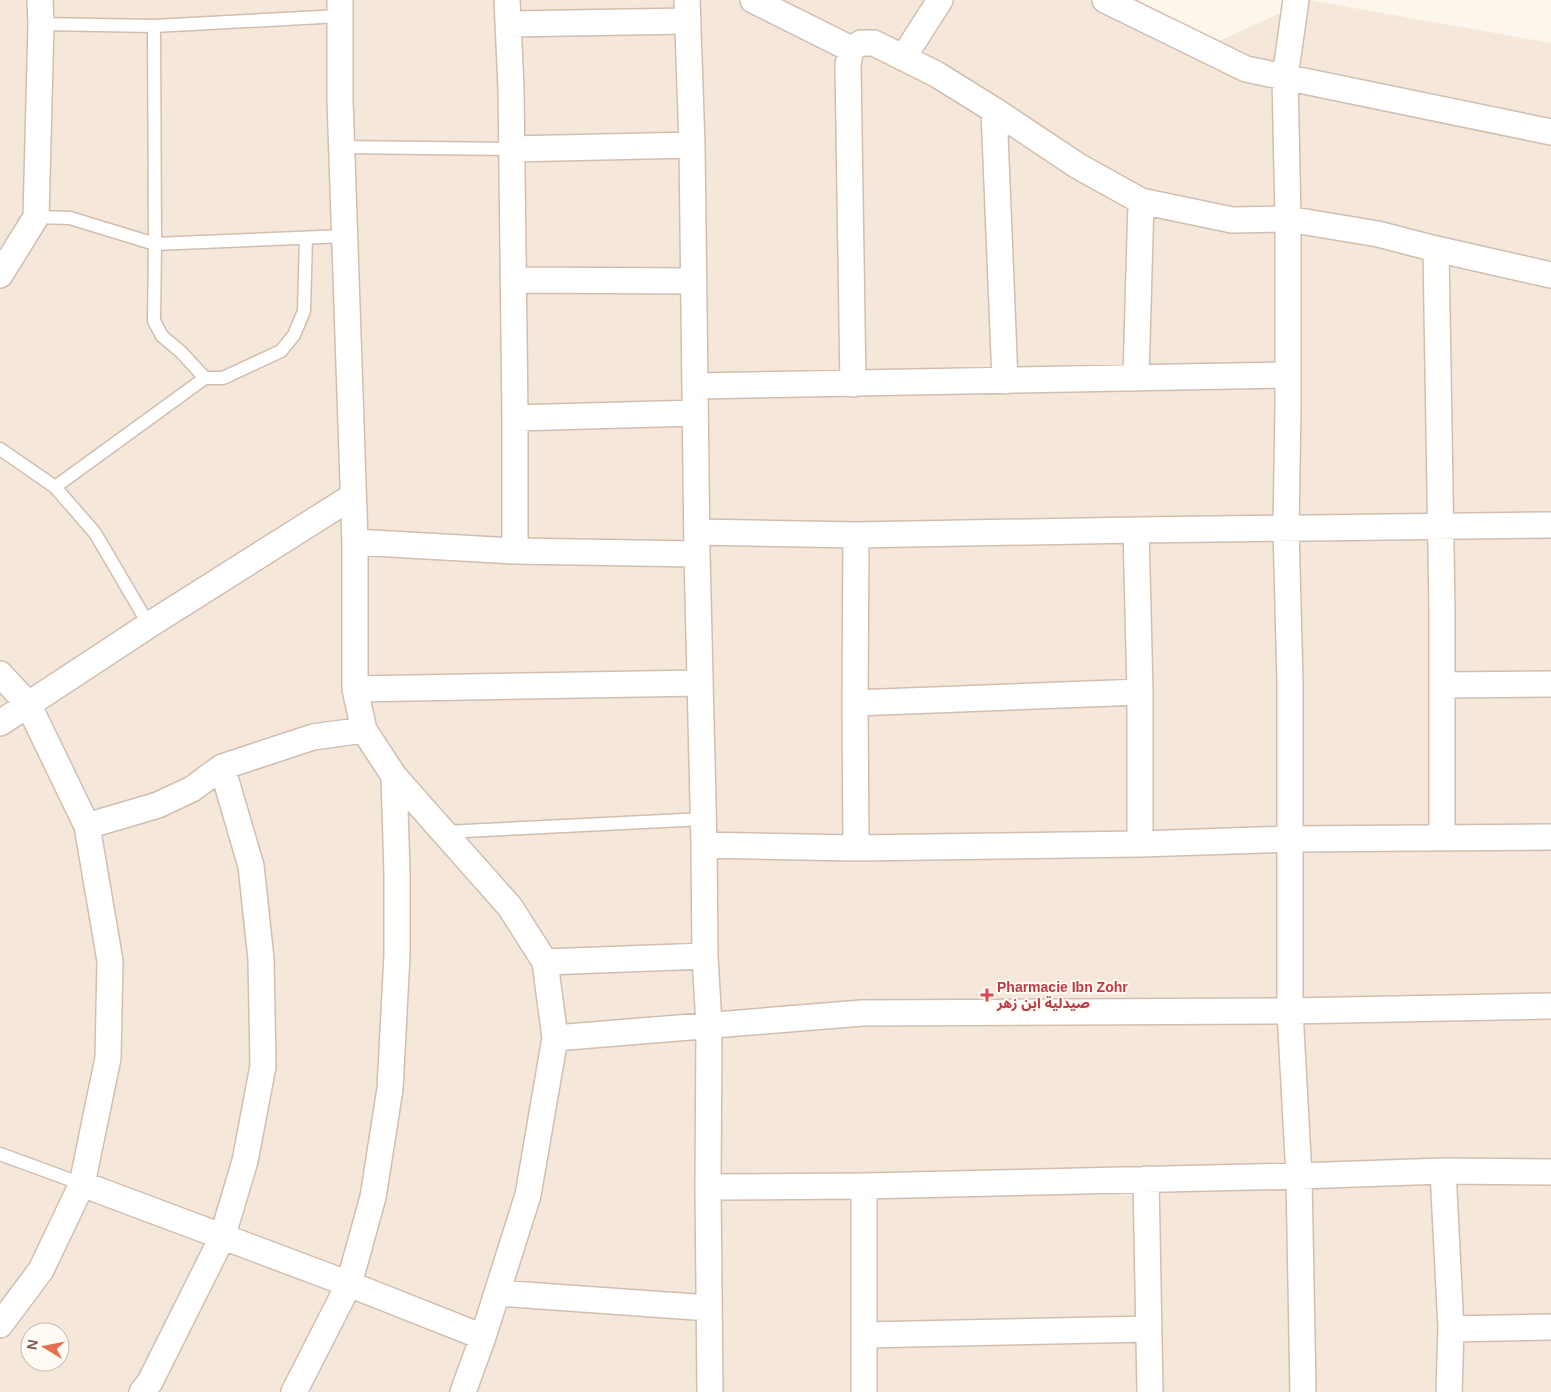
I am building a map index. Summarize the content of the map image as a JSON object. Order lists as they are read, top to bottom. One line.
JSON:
{"places":{"health":["Pharmacie Ibn Zohr صيدلية ابن زهر"]},"north":"left"}
